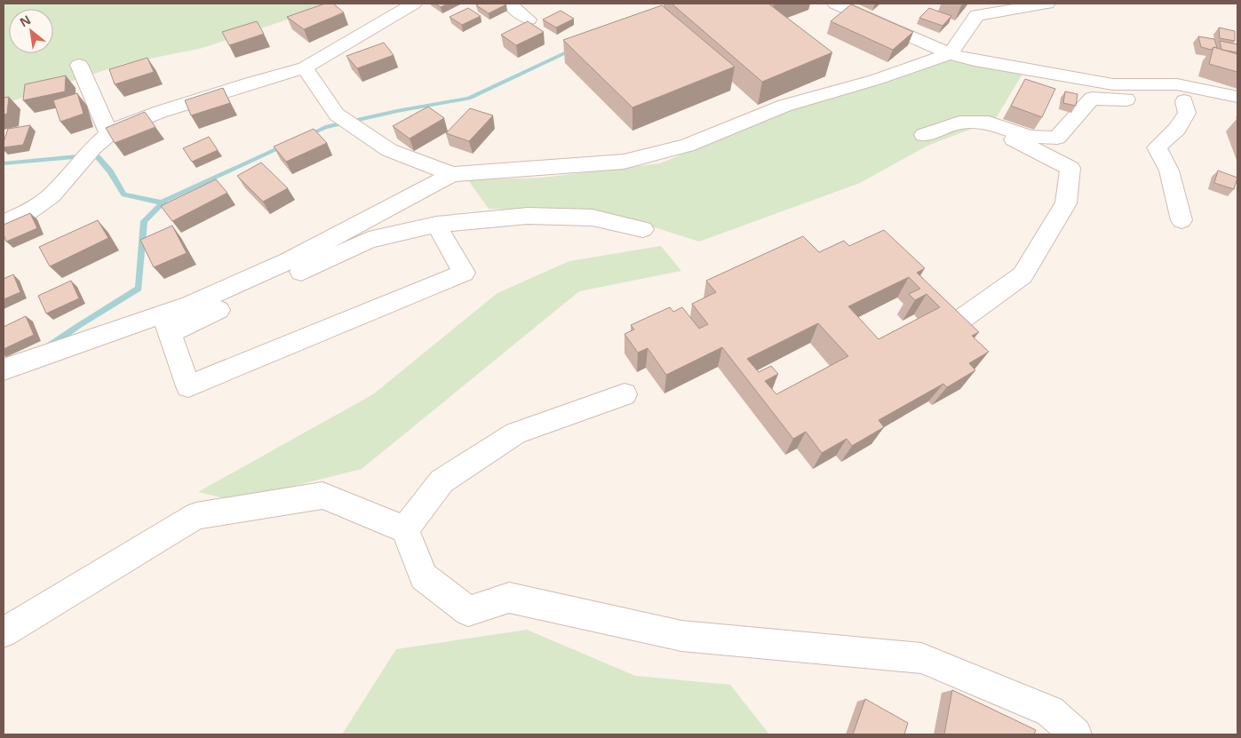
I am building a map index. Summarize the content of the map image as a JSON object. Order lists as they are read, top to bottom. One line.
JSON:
{"north":"top left"}
